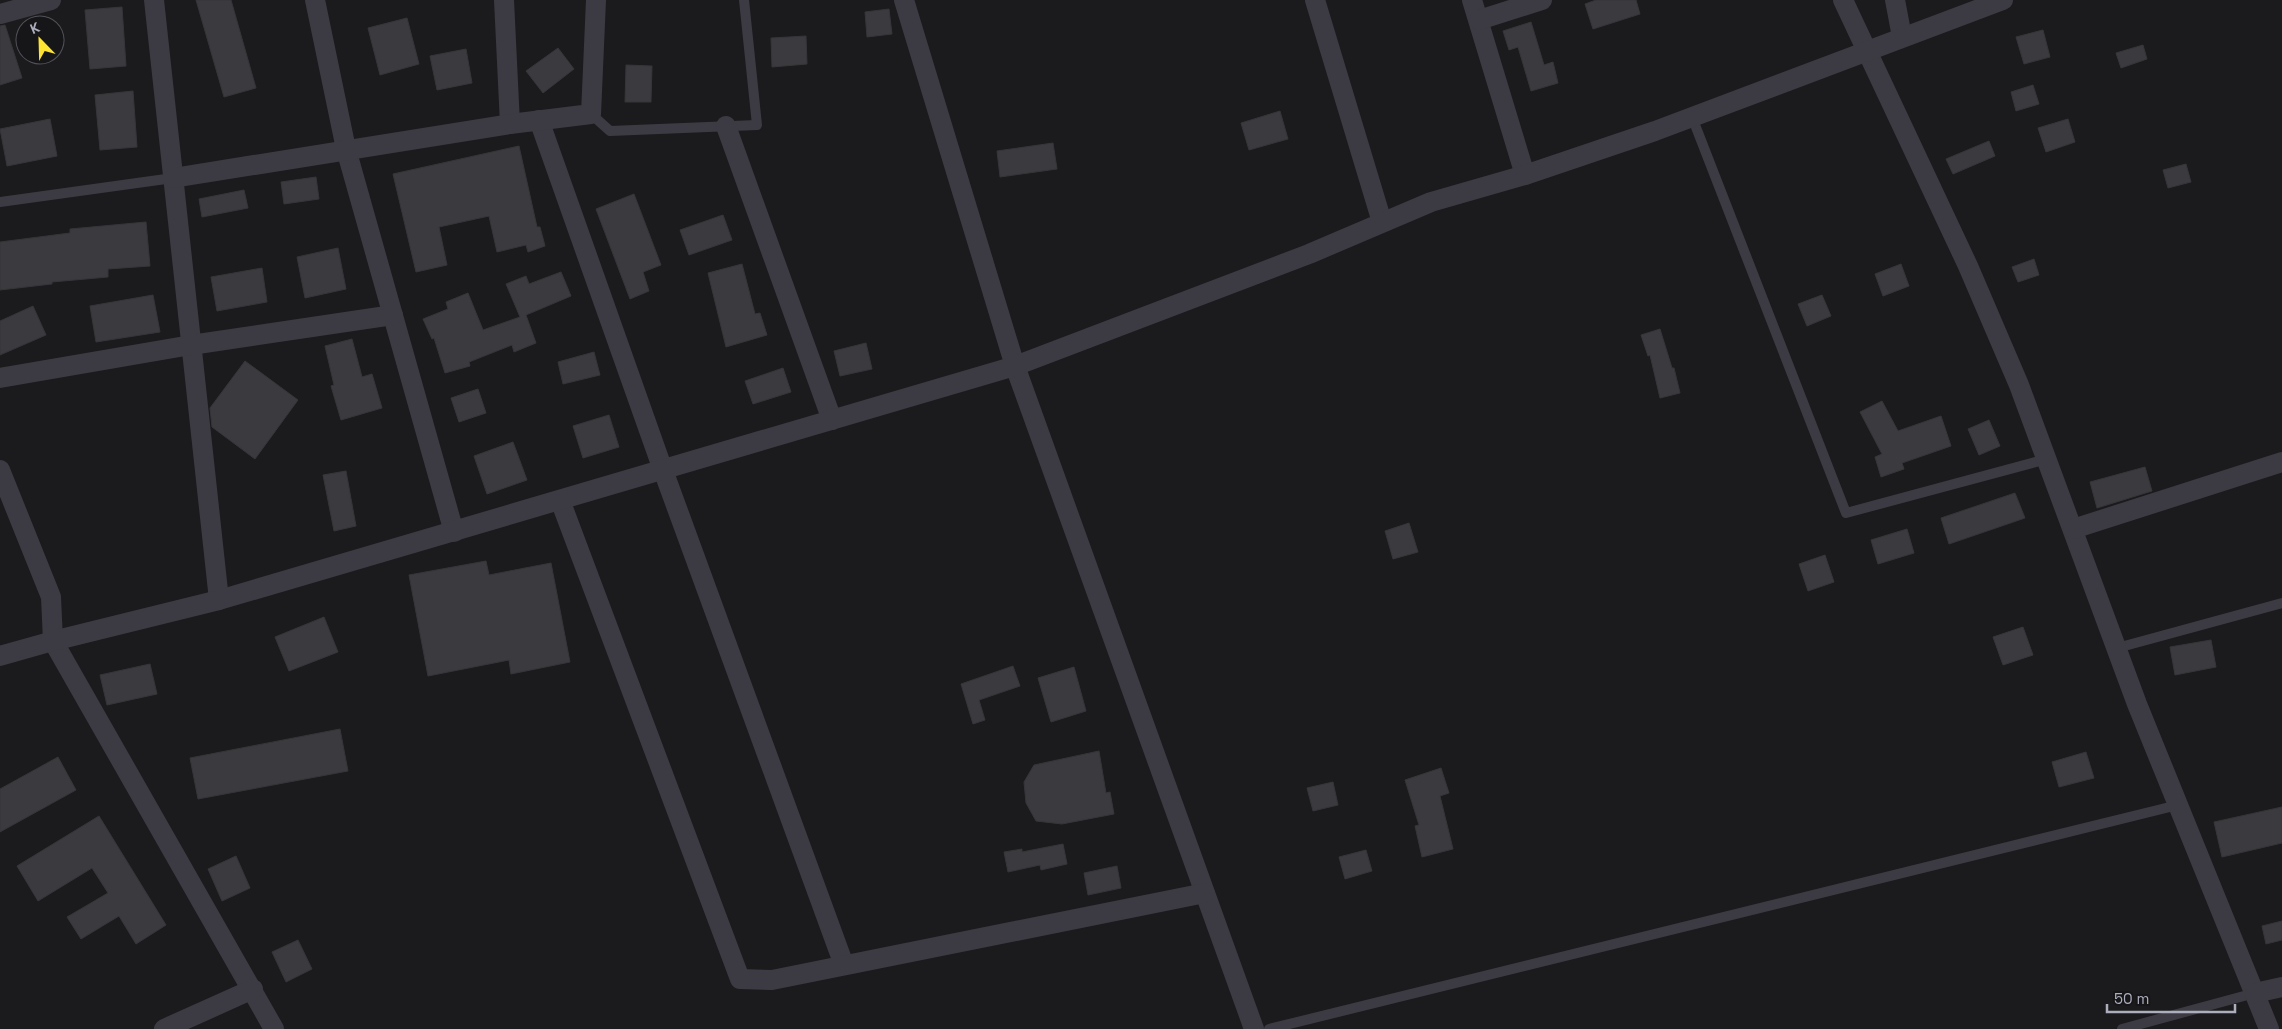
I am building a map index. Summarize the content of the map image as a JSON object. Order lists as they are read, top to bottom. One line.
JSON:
{"scale_bar":"50 m","north":"top left"}
